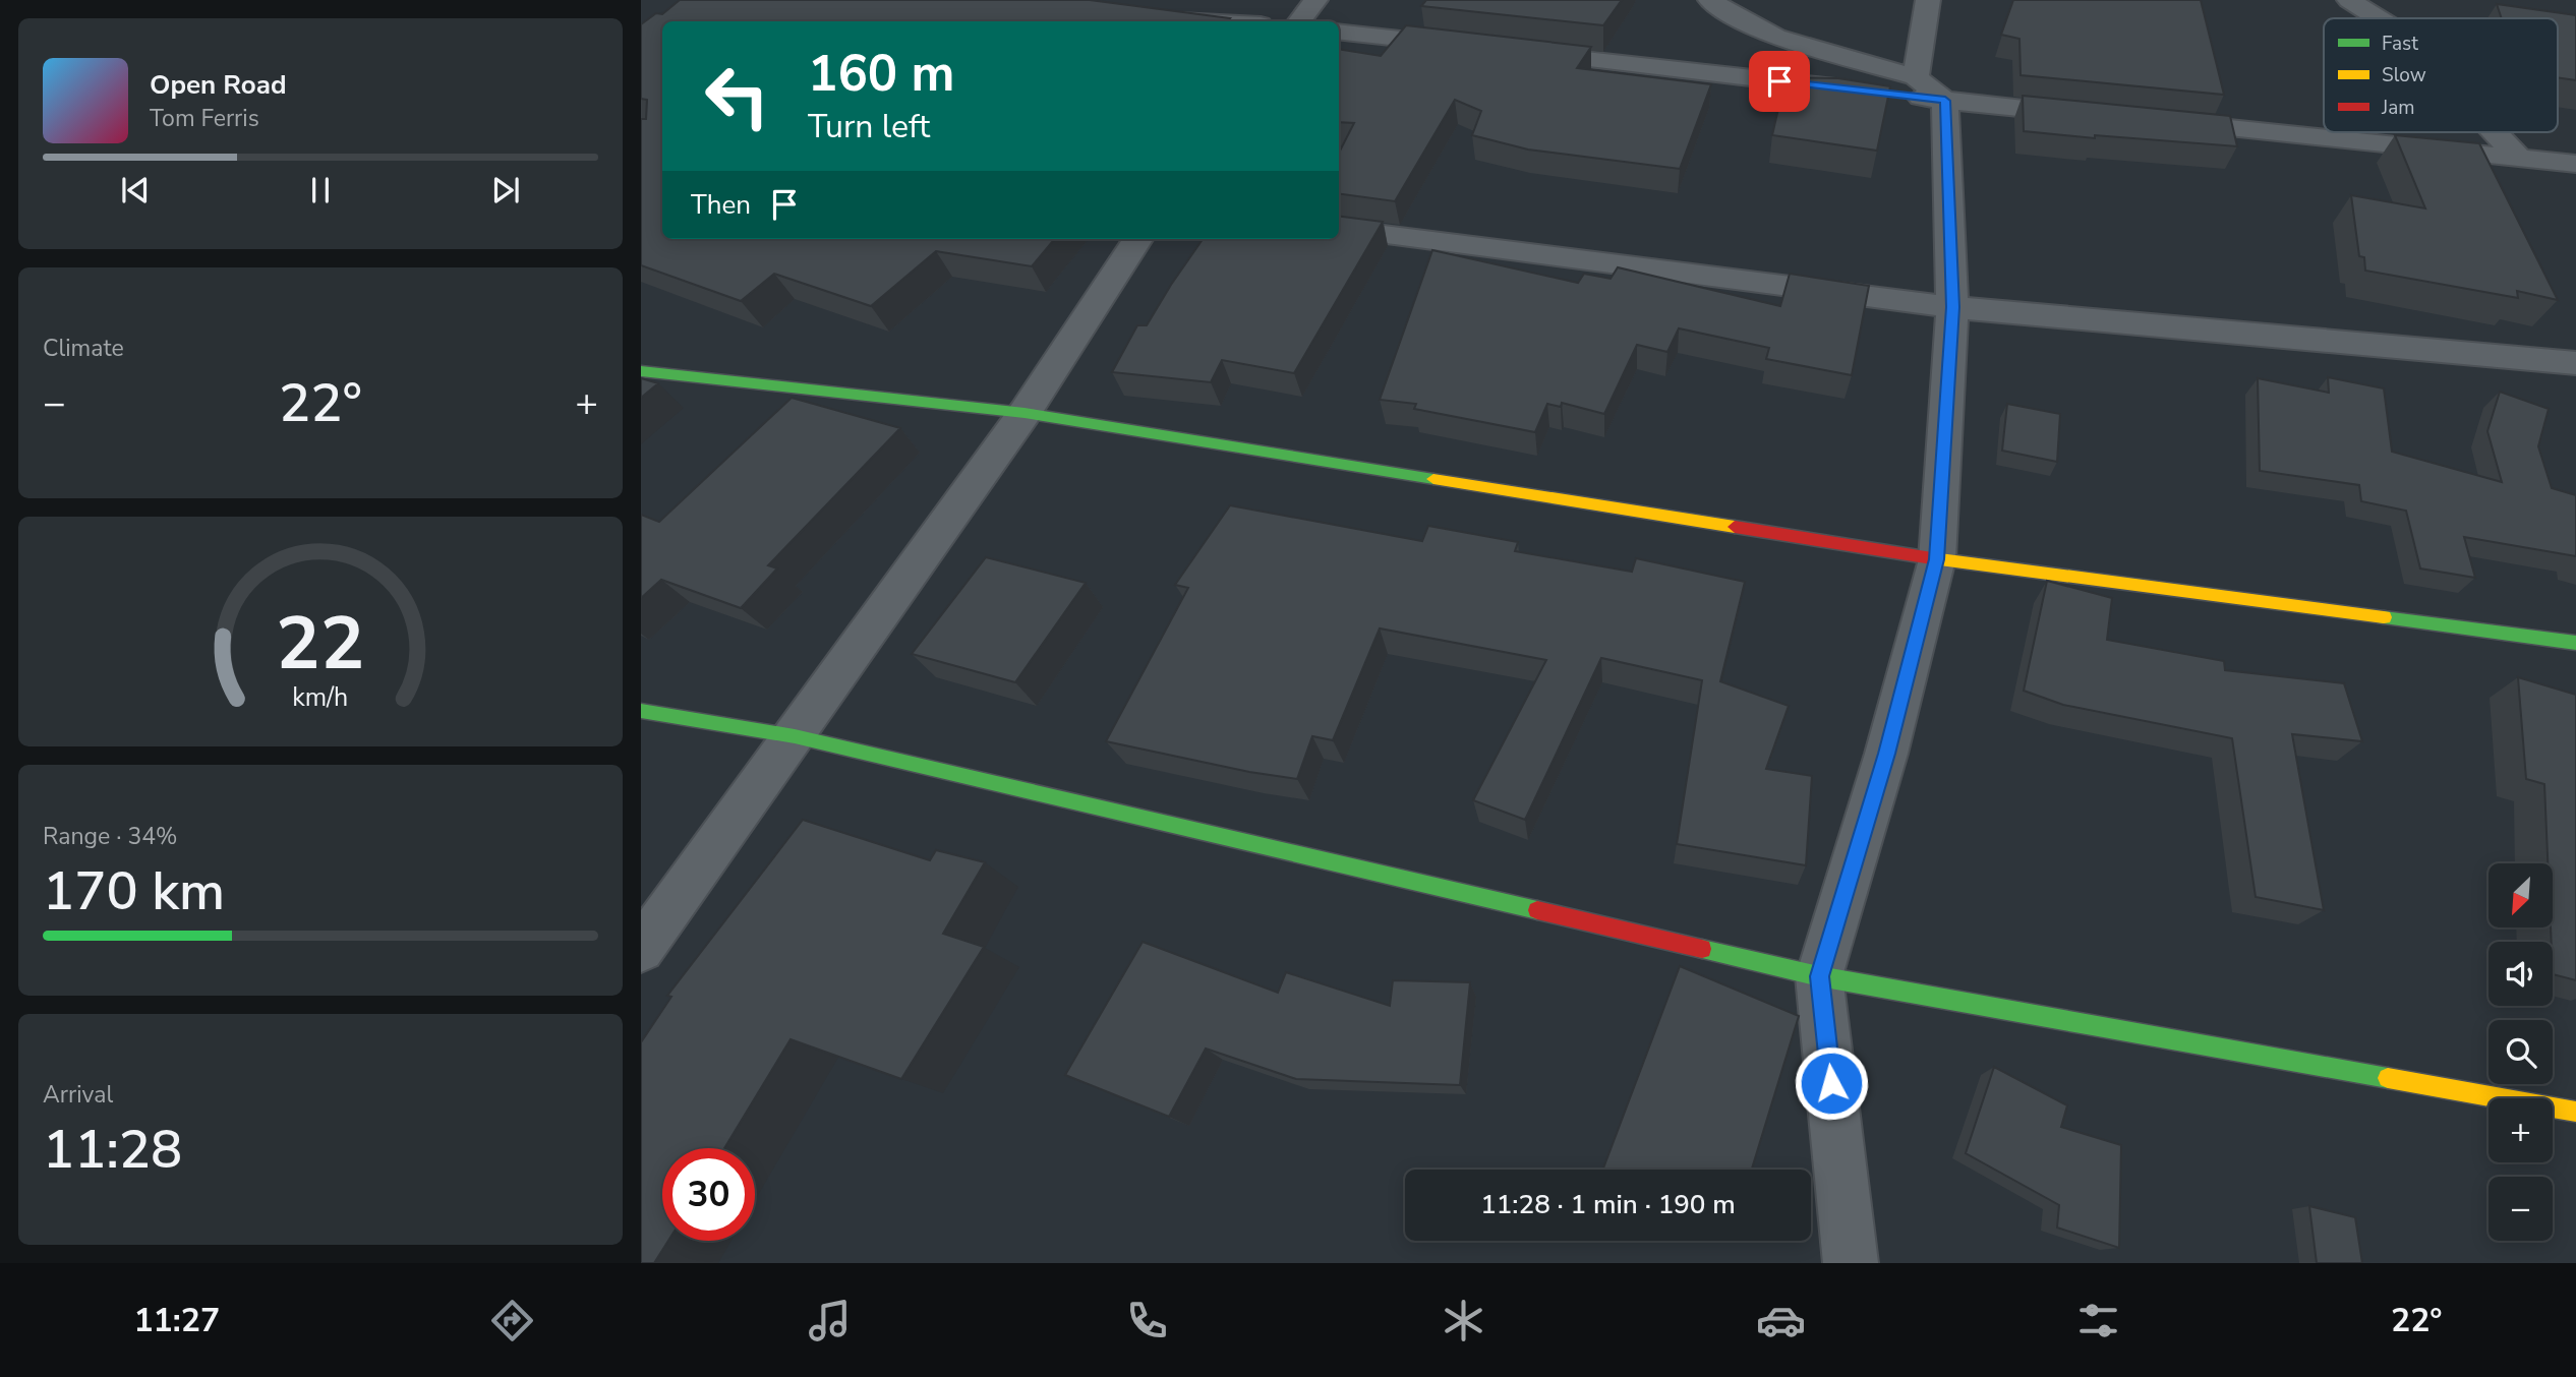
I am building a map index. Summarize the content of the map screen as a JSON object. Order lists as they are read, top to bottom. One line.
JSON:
{"legend":["Fast","Slow","Jam"],"north":"bottom left","page":{"turn":["160 m","Turn left"],"song":["Open Road","Tom Ferris"],"then":"Then","tile":["Climate",["Range · 34%","170 km"],["Arrival","11:28"]],"heat":["−","22°","+"],"map_buttons":["+","−"],"limit":"30","trip":"11:28 · 1 min · 190 m","tabs":["11:27","22°"],"gauge":["22","km/h"]}}
